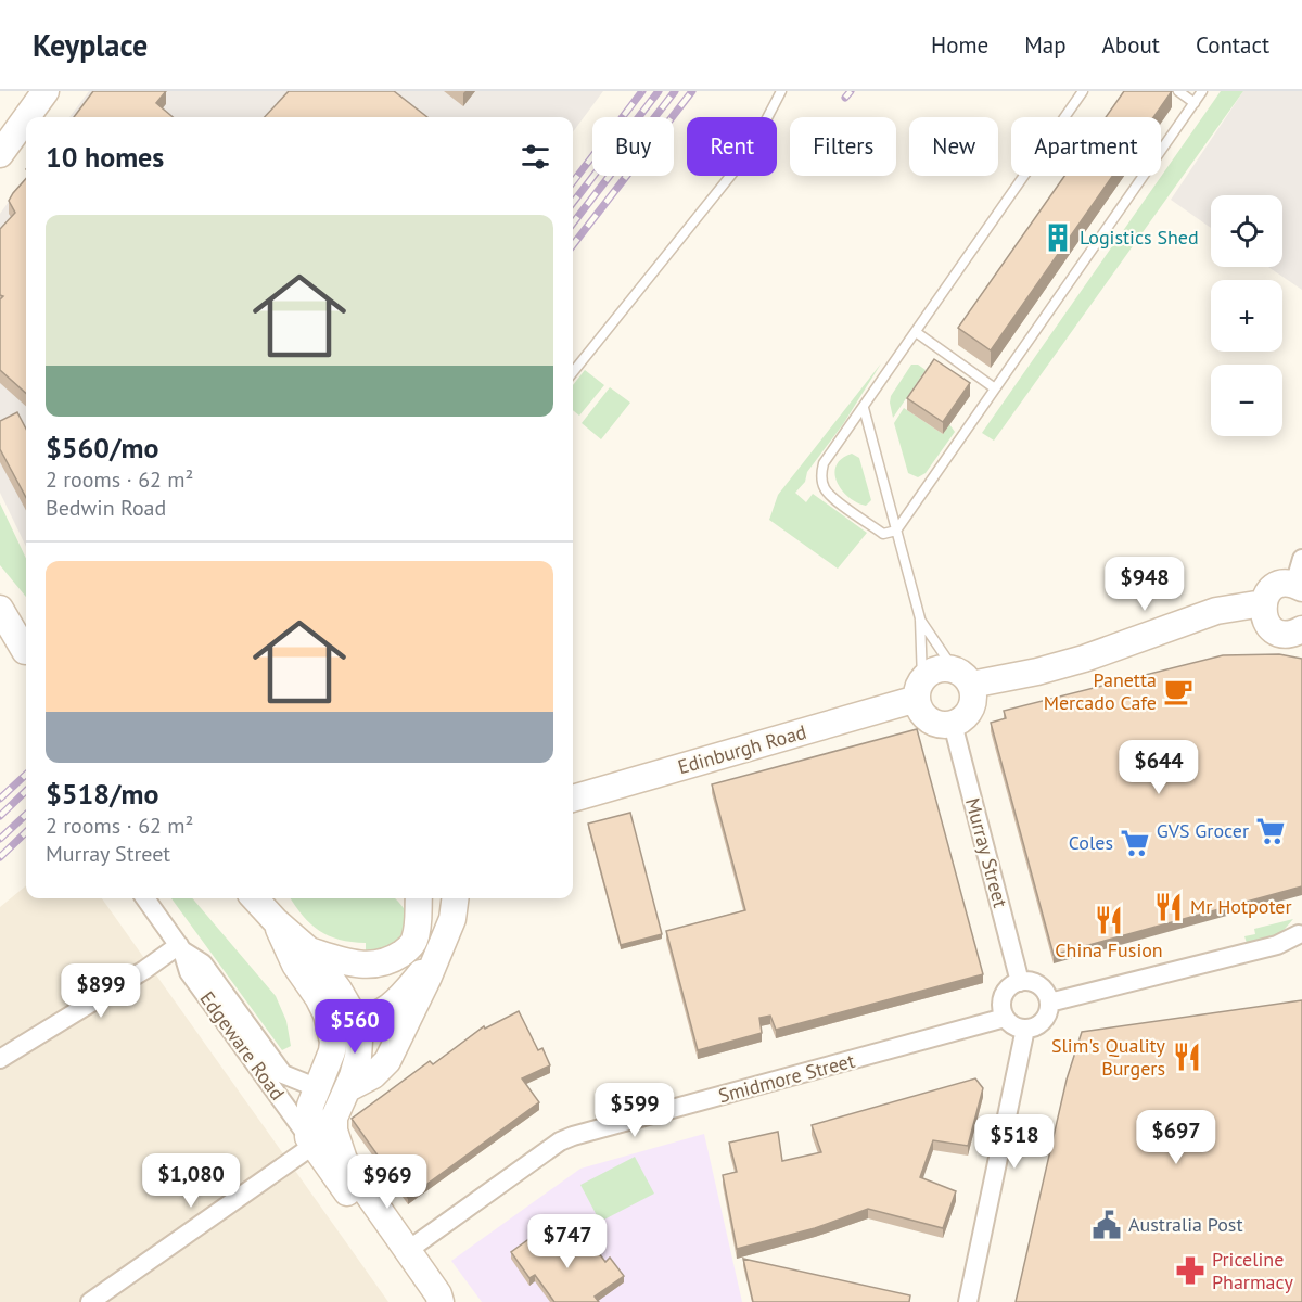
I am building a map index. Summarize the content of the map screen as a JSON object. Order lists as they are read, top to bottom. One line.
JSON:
{"streets":{"street":["Edinburgh Road","Murray Street","Edgeware Road","Smidmore Street"]},"crossings":[["Edinburgh Road","Murray Street"],["Murray Street","Smidmore Street"]],"places":{"building":["Logistics Shed"],"cafe":["Panetta Mercado Cafe"],"supermarket":["GVS Grocer","Coles"],"restaurant":["Mr Hotpoter","China Fusion","Slim's Quality Burgers"],"public building":["Australia Post"],"pharmacy":["Priceline Pharmacy"]},"page":{"header":"Keyplace","nav":["Home","Map","About","Contact"],"chip":["Buy","Rent","Filters","New","Apartment"],"heading":"10 homes","map_buttons":["+","−"],"list":[{"name":"$560/mo","note":"2 rooms · 62 m² · Bedwin Road"},{"name":"$518/mo","note":"2 rooms · 62 m² · Murray Street"}],"price":["$948","$644","$899","$560","$599","$697","$518","$1,080","$969","$747"]}}
